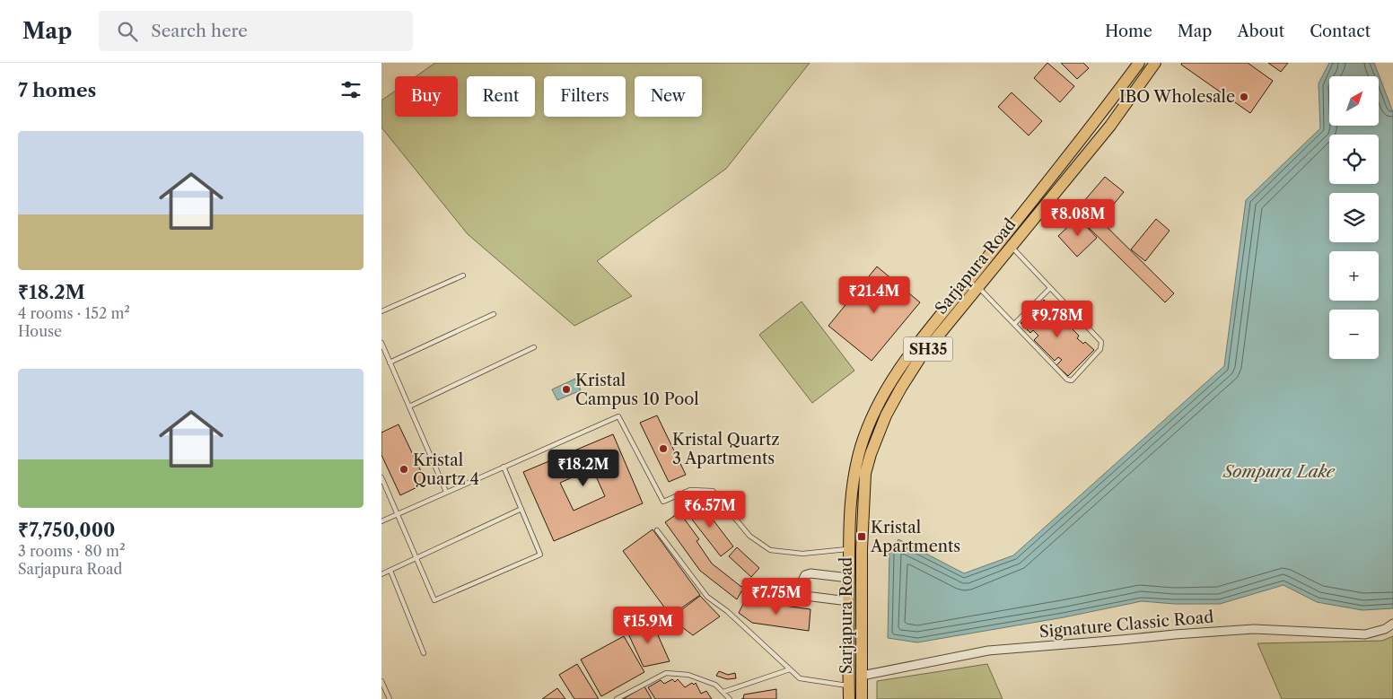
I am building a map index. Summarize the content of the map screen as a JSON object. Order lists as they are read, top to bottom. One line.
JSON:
{"streets":{"main road":["Sarjapura Road","SH35"],"street":["Signature Classic Road"]},"crossings":[["Sarjapura Road","Signature Classic Road"]],"water":["Sompura Lake"],"places":{"other":["IBO Wholesale","Kristal Campus 10 Pool","Kristal Quartz 3 Apartments","Kristal Quartz 4"],"transit":["Kristal Apartments"]},"north":"top right","page":{"header":"Map","search":"Search here","nav":["Home","Map","About","Contact"],"heading":"7 homes","map_buttons":["+","−"],"chip":["Buy","Rent","Filters","New"],"list":[{"name":"₹18.2M","note":"4 rooms · 152 m² · House"},{"name":"₹7,750,000","note":"3 rooms · 80 m² · Sarjapura Road"}],"price":["₹8.08M","₹21.4M","₹9.78M","₹18.2M","₹6.57M","₹7.75M","₹15.9M"]}}
